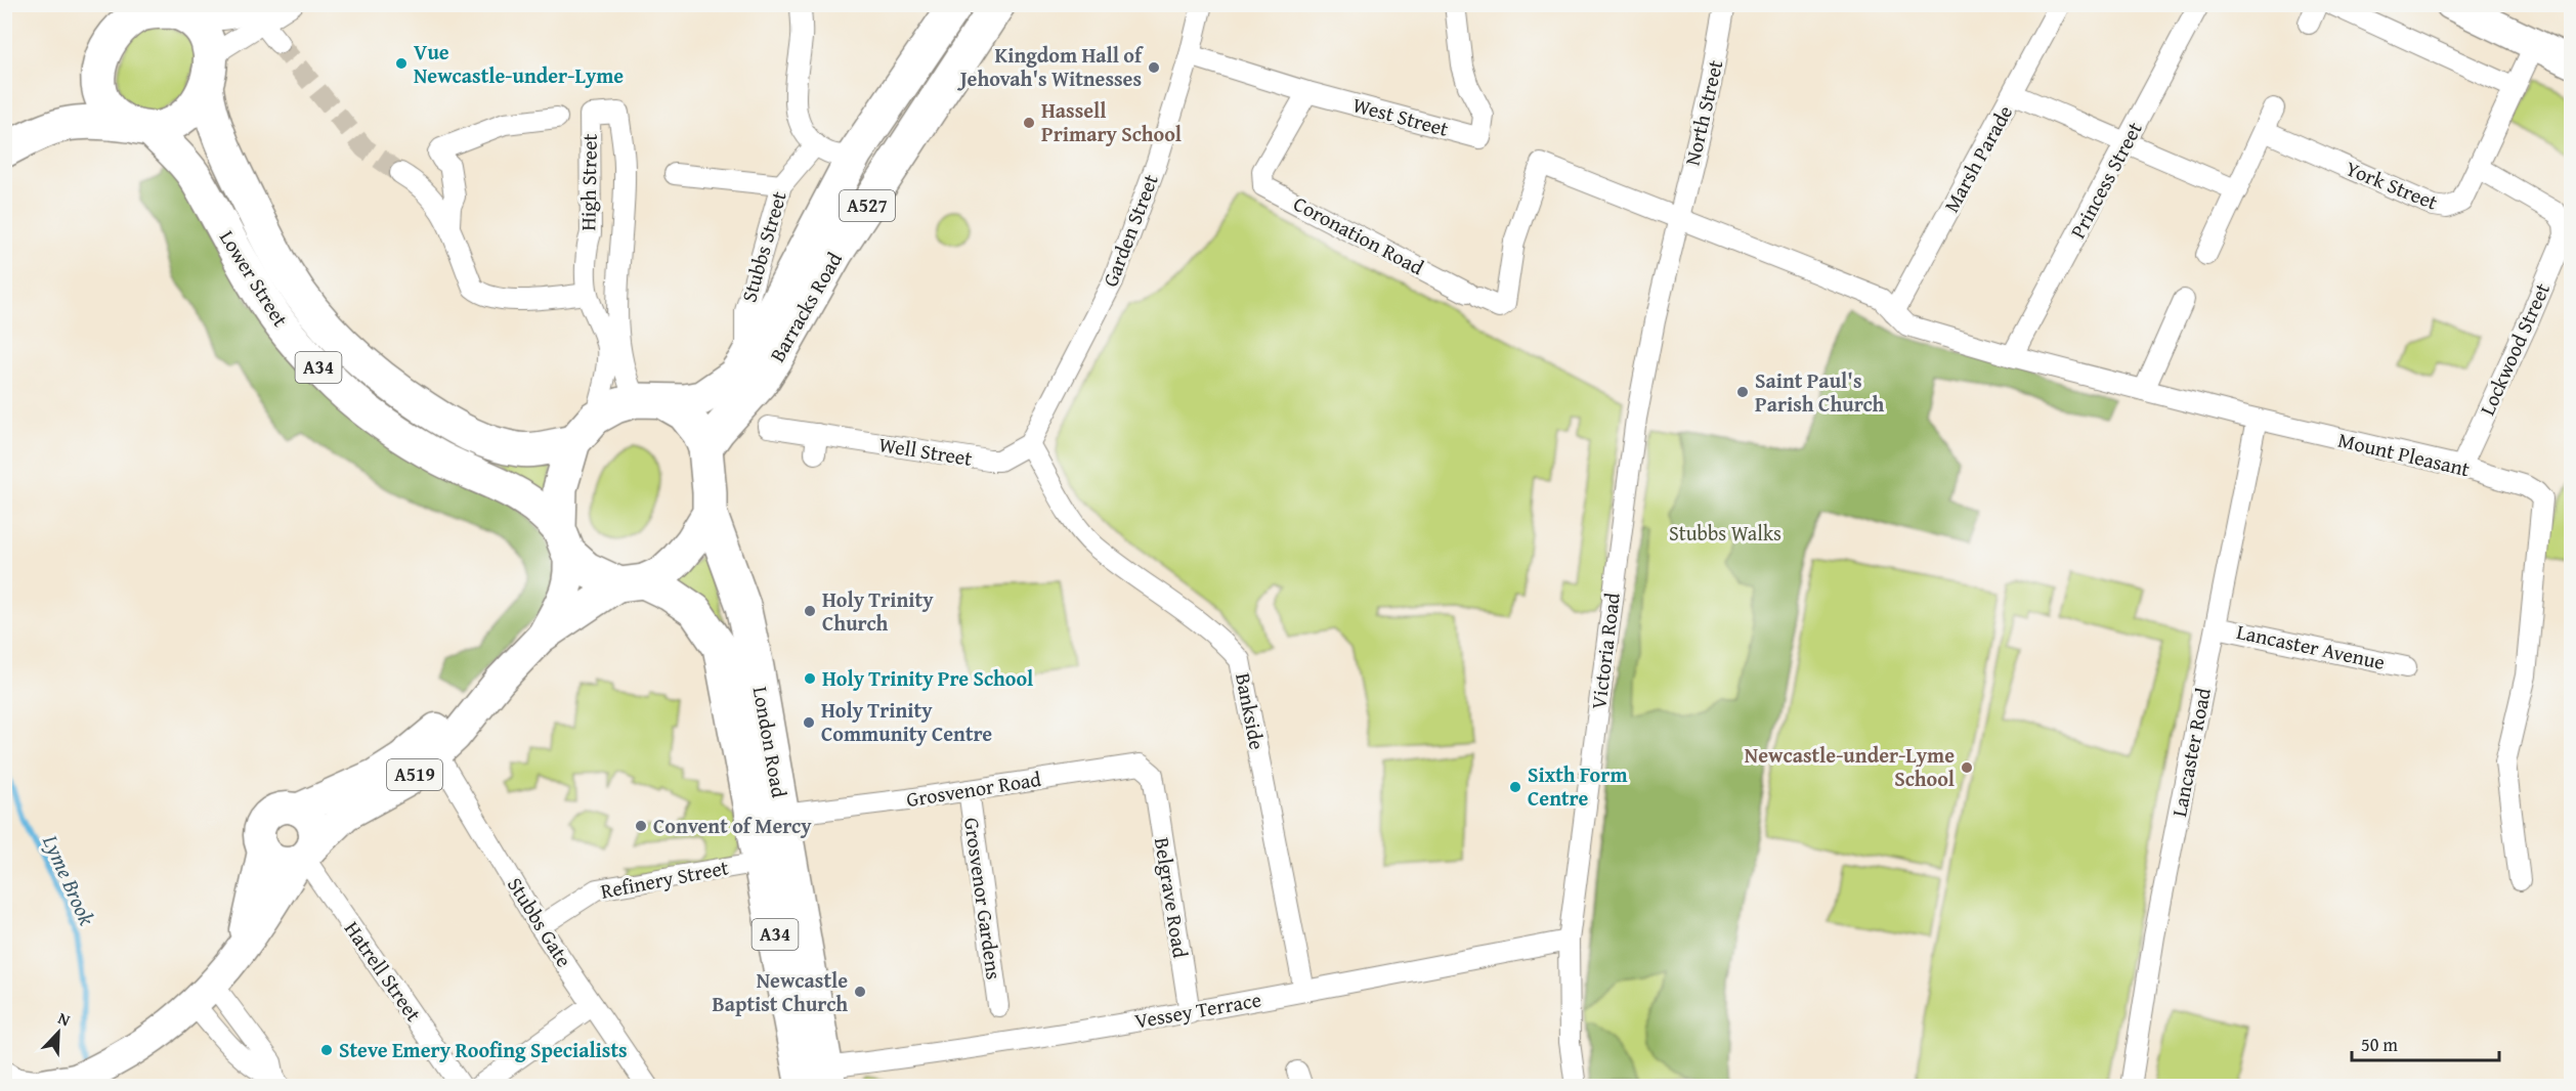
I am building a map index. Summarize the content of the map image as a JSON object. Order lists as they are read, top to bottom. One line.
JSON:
{"streets":{"highway":["A527","Lower Street","Barracks Road","A34","London Road"],"main road":["A519"],"street":["North Street","West Street","Marsh Parade","Princess Street","High Street","York Street","Garden Street","Coronation Road","Stubbs Street","Lockwood Street","Well Street","Mount Pleasant","Lancaster Avenue","Victoria Road","Bankside","Lancaster Road","Grosvenor Road","Refinery Street","Belgrave Road","Grosvenor Gardens","Stubbs Gate","Hatrell Street","Vessey Terrace"]},"crossings":[["North Street","Coronation Road"],["North Street","Victoria Road"],["West Street","Garden Street"],["West Street","Coronation Road"],["Marsh Parade","Mount Pleasant"],["Princess Street","Mount Pleasant"],["High Street","Lower Street"],["High Street","Barracks Road"],["High Street","A34"],["High Street","London Road"],["High Street","A519"],["York Street","Lockwood Street"],["Garden Street","Well Street"],["Garden Street","Bankside"],["Coronation Road","Victoria Road"],["Stubbs Street","Barracks Road"],["Lower Street","Barracks Road"],["Lower Street","A34"],["Lower Street","London Road"],["Lower Street","A519"],["Barracks Road","A34"],["Barracks Road","London Road"],["Barracks Road","A519"],["Lockwood Street","Mount Pleasant"],["A34","London Road"],["A34","A519"],["Well Street","Bankside"],["Mount Pleasant","Lancaster Road"],["Lancaster Avenue","Lancaster Road"],["Victoria Road","Vessey Terrace"],["Bankside","Vessey Terrace"],["London Road","A519"],["London Road","Grosvenor Road"],["London Road","Refinery Street"],["London Road","Vessey Terrace"],["A519","Stubbs Gate"],["A519","Hatrell Street"],["Grosvenor Road","Belgrave Road"],["Grosvenor Road","Grosvenor Gardens"],["Refinery Street","Stubbs Gate"],["Belgrave Road","Vessey Terrace"]],"water":["Lyme Brook"],"parks":["Stubbs Walks"],"places":["Vue Newcastle-under-Lyme","Kingdom Hall of Jehovah's Witnesses","Hassell Primary School","Saint Paul's Parish Church","Holy Trinity Church","Holy Trinity Pre School","Holy Trinity Community Centre","Newcastle-under-Lyme School","Sixth Form Centre","Convent of Mercy","Newcastle Baptist Church","Steve Emery Roofing Specialists"],"scale_bar":"50 m","north":"top right"}
